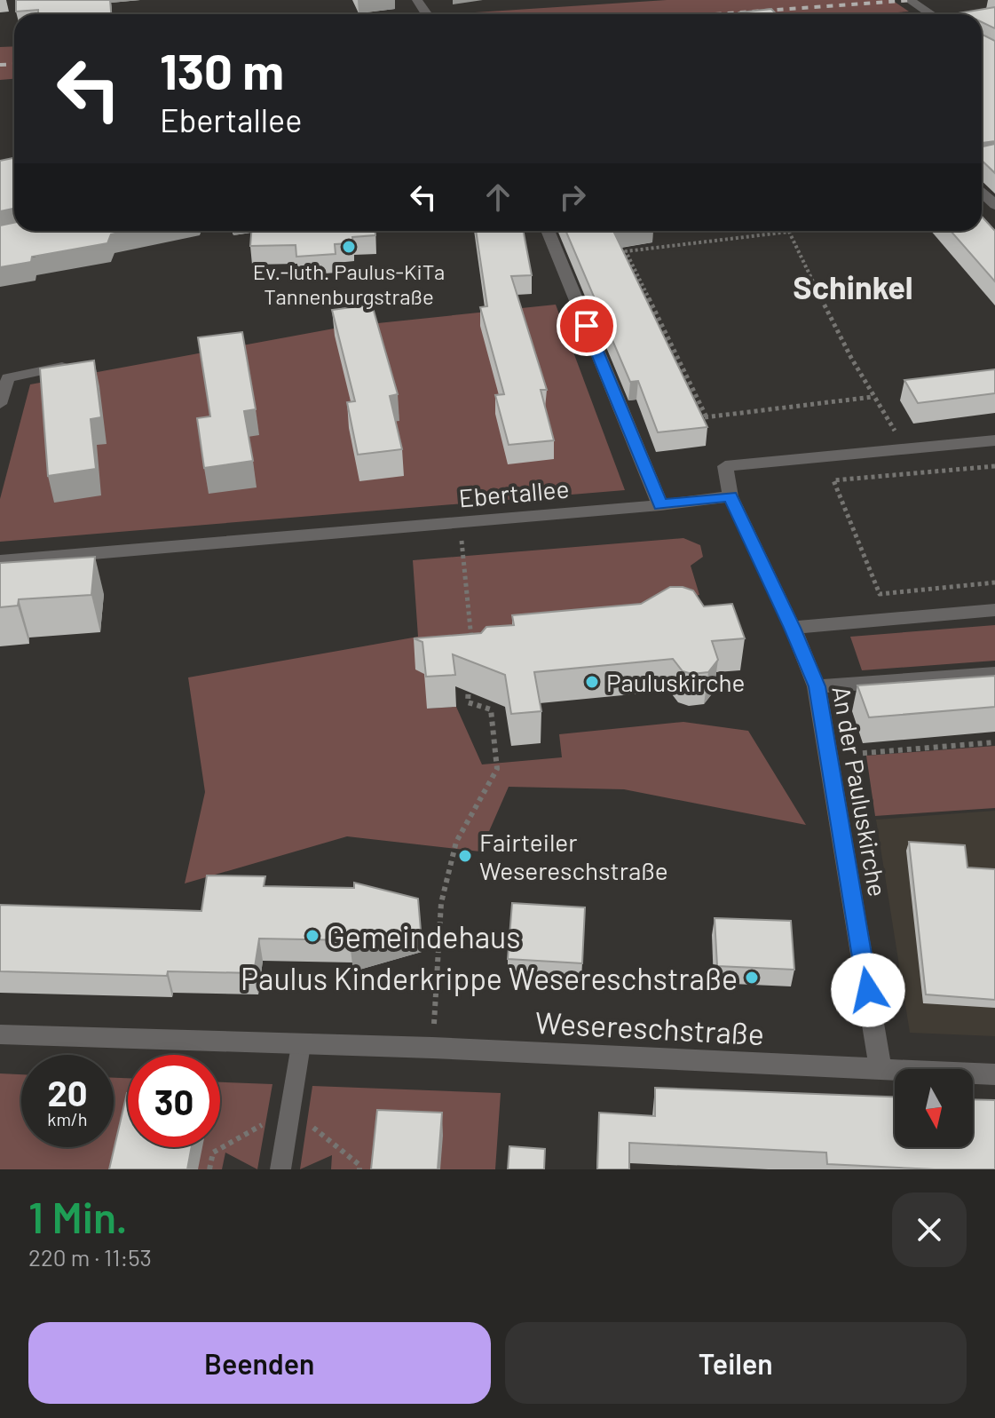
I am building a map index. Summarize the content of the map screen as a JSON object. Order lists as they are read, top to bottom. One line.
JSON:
{"streets":{"street":["Ebertallee","An der Pauluskirche","Wesereschstraße"]},"crossings":[["Ebertallee","An der Pauluskirche"],["An der Pauluskirche","Wesereschstraße"]],"districts":["Schinkel"],"places":["Ev.-luth. Paulus-KiTa Tannenburgstraße","Pauluskirche","Fairteiler Wesereschstraße","Gemeindehaus","Paulus Kinderkrippe Wesereschstraße"],"north":"bottom","page":{"turn":["130 m","Ebertallee"],"speed":"20 km/h","limit":"30","heading":["1 Min.","220 m · 11:53"],"buttons":["Beenden","Teilen"]}}
